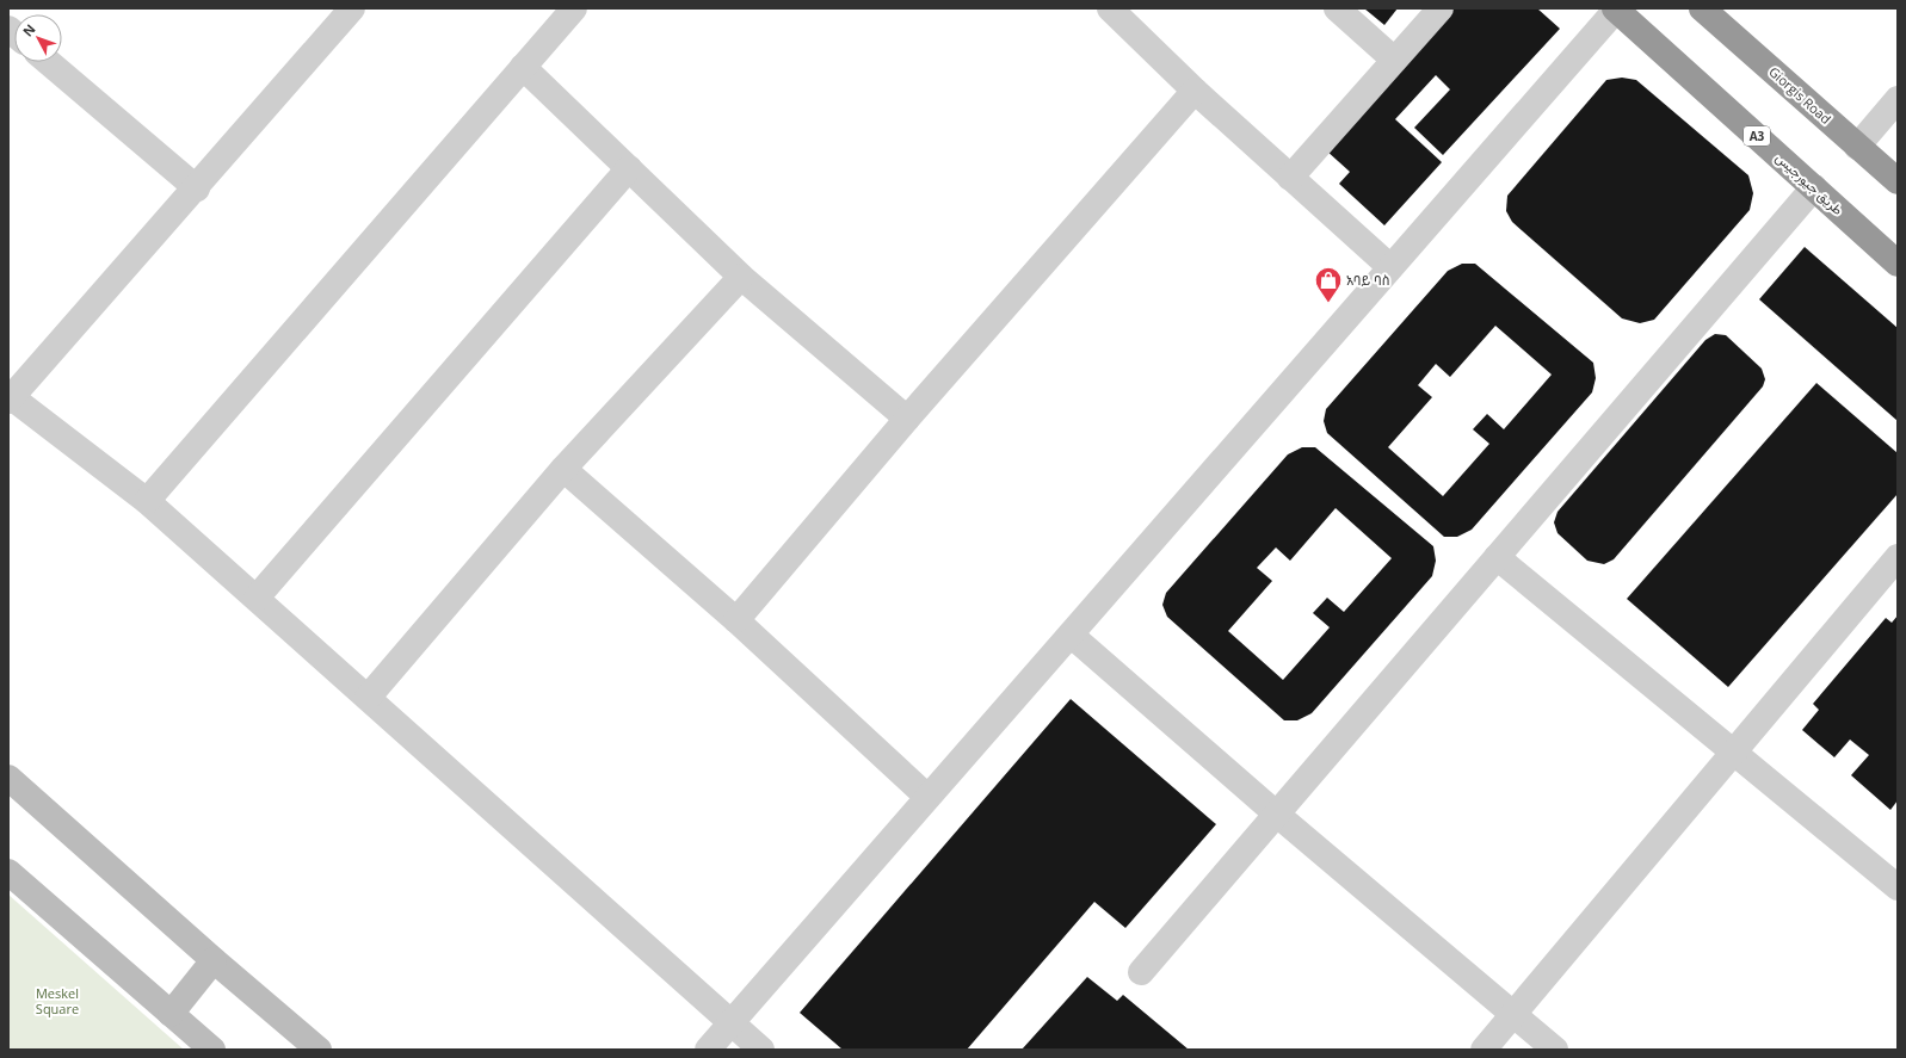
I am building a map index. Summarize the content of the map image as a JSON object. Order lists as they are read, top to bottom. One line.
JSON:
{"streets":{"highway":["Giorgis Road","A3","طريق جيورجيس"]},"parks":["Meskel Square"],"places":{"shop":["አባይ ባስ"]},"north":"top left"}
